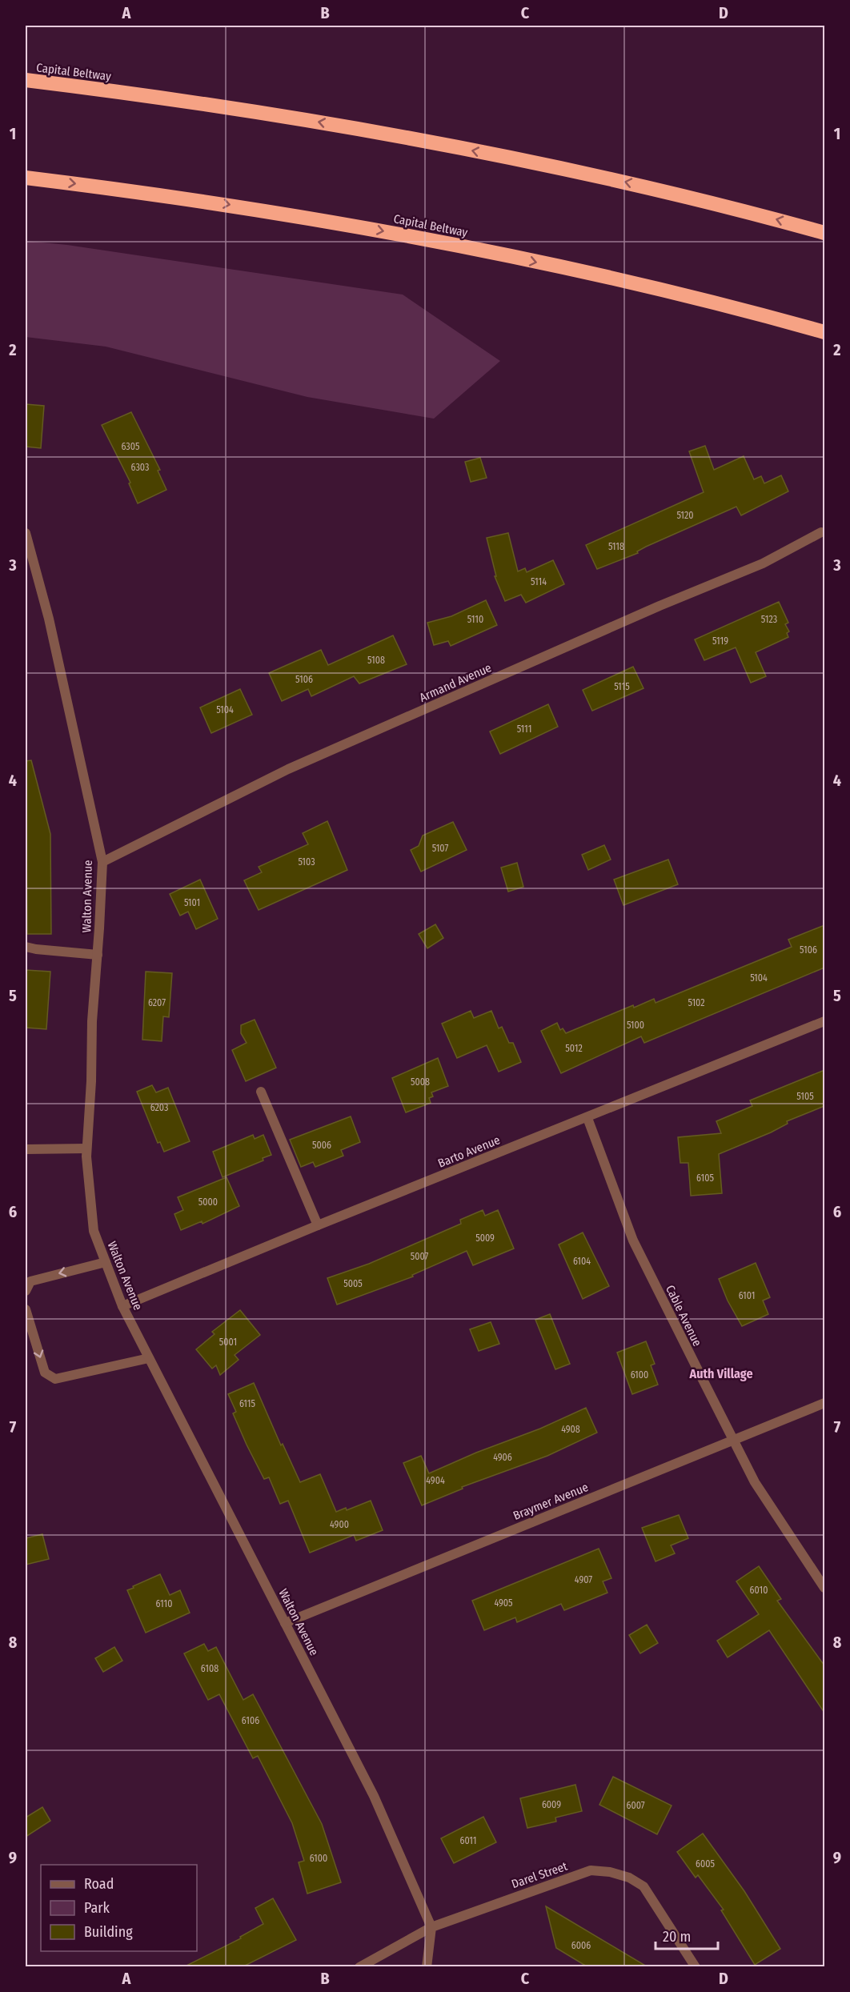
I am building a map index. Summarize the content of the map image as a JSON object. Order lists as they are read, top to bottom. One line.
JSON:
{"streets":{"highway":["Capital Beltway"],"street":["Armand Avenue","Walton Avenue","Barto Avenue","Cable Avenue","Braymer Avenue","Darel Street"]},"crossings":[["Armand Avenue","Walton Avenue"],["Walton Avenue","Barto Avenue"],["Walton Avenue","Braymer Avenue"],["Walton Avenue","Darel Street"],["Barto Avenue","Cable Avenue"],["Cable Avenue","Braymer Avenue"]],"districts":["Auth Village"],"house_numbers":["6305","6303","5120","5118","5114","5110","5123","5119","5108","5106","5115","5104","5111","5107","5103","5101","5106","5104","6207","5102","5100","5012","5008","5105","6203","5006","6105","5000","5009","5007","6104","5005","6101","5001","6100","6115","4908","4906","4904","4900","4907","6010","4905","6110","6108","6106","6009","6007","6011","6100","6005","6006"],"legend":["Road","Park","Building"],"scale_bar":"20 m","grid":{"columns":["A","B","C","D"],"rows":["1","2","3","4","5","6","7","8","9"]}}
